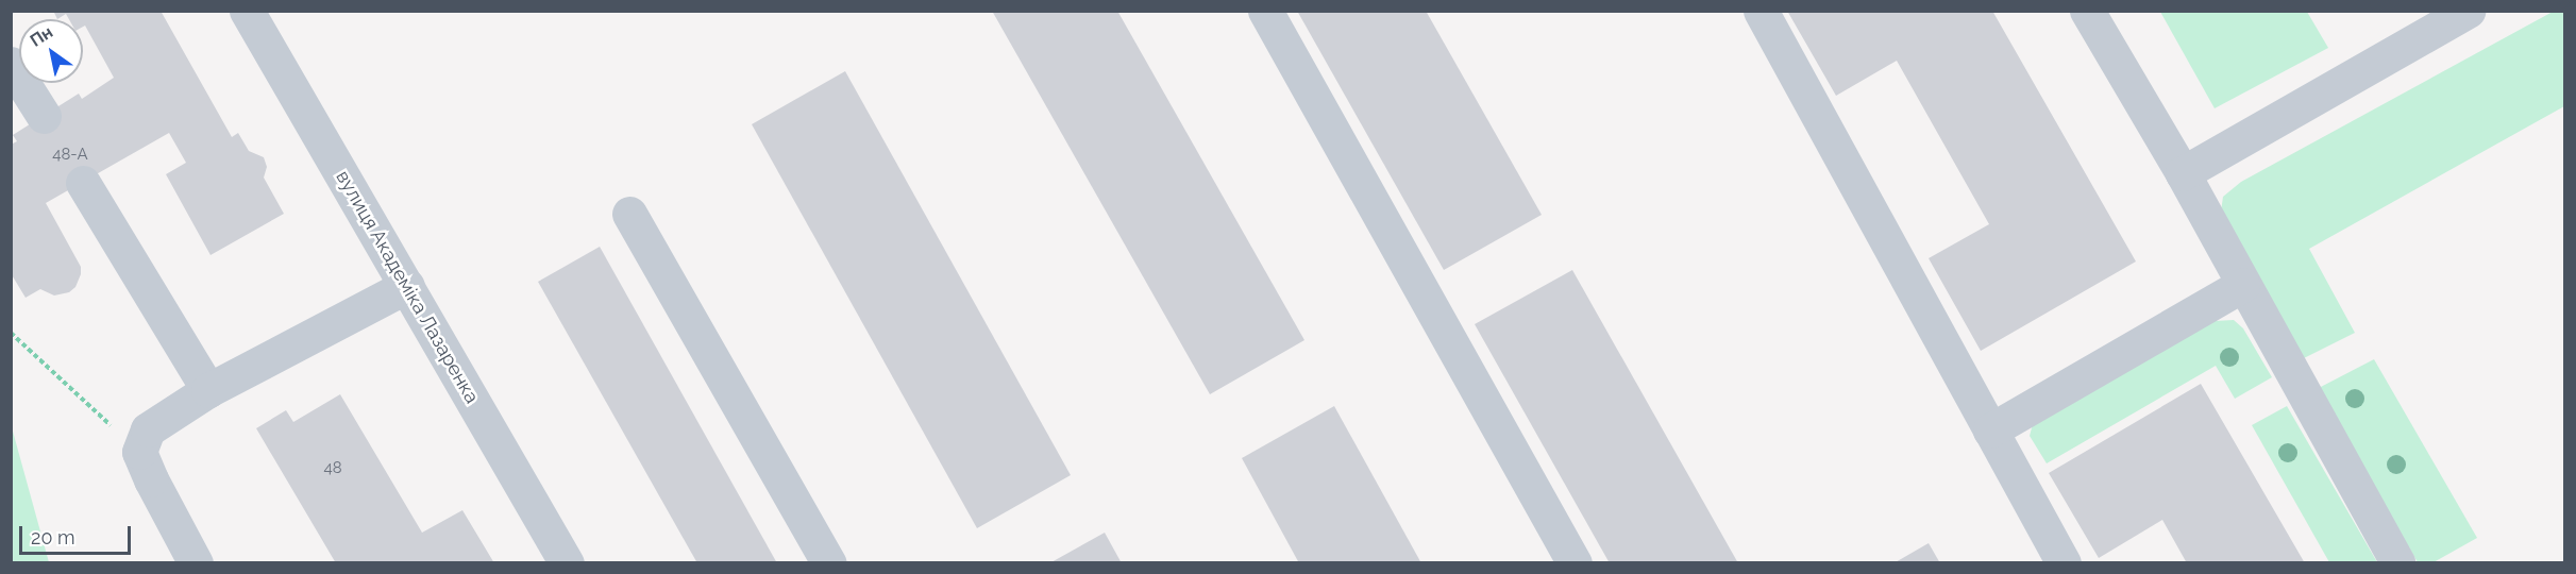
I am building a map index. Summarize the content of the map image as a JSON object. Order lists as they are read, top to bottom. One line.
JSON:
{"streets":{"street":["вулиця Академіка Лазаренка"]},"house_numbers":["48-А","48"],"scale_bar":"20 m","north":"top left"}
